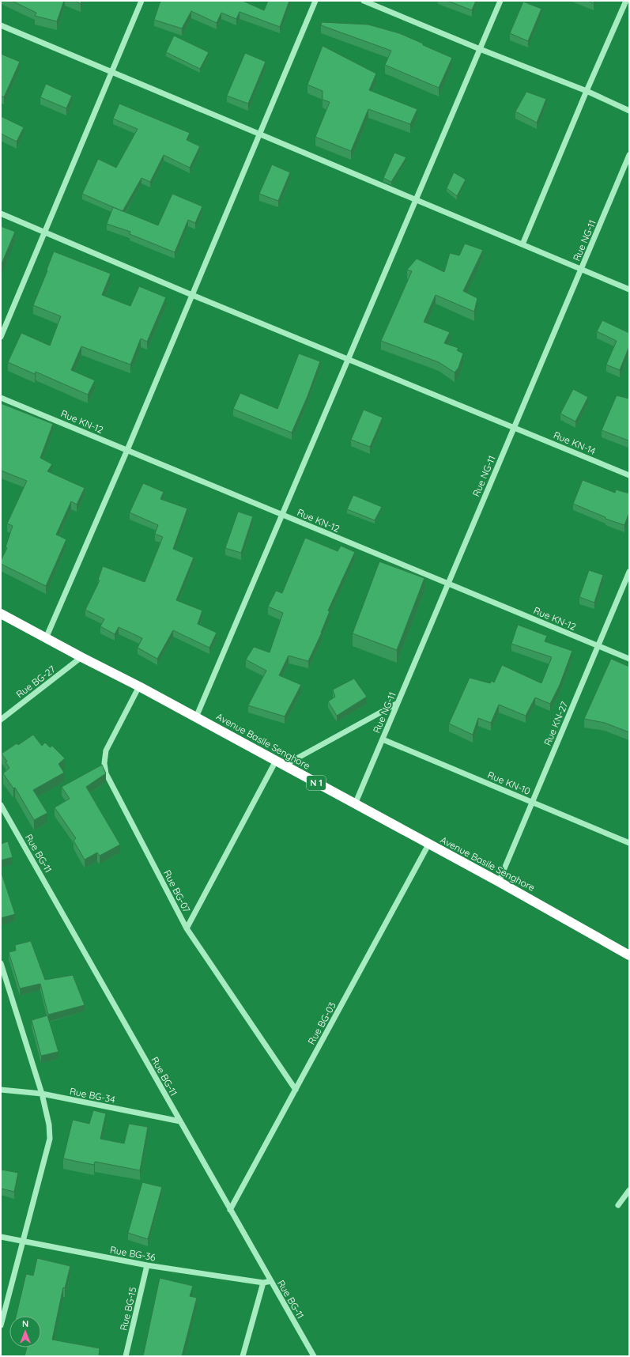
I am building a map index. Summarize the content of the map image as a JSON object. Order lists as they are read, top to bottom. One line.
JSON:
{"streets":{"highway":["Avenue Basile Senghore","N 1"],"street":["Rue NG-11","Rue KN-12","Rue KN-14","Rue BG-27","Rue KN-27","Rue KN-10","Rue BG-11","Rue BG-07","Rue BG-03","Rue BG-34","Rue BG-36","Rue BG-15"]},"crossings":[["Rue NG-11","Rue KN-12"],["Rue NG-11","Rue KN-14"],["Rue NG-11","Avenue Basile Senghore"],["Rue NG-11","Rue KN-10"],["Rue KN-12","Rue KN-27"],["Rue BG-27","Avenue Basile Senghore"],["Rue KN-27","Avenue Basile Senghore"],["Rue KN-27","Rue KN-10"],["Avenue Basile Senghore","Rue BG-07"],["Avenue Basile Senghore","Rue BG-03"],["Rue BG-11","Rue BG-03"],["Rue BG-11","Rue BG-34"],["Rue BG-11","Rue BG-36"],["Rue BG-07","Rue BG-03"],["Rue BG-36","Rue BG-15"]],"north":"top"}
